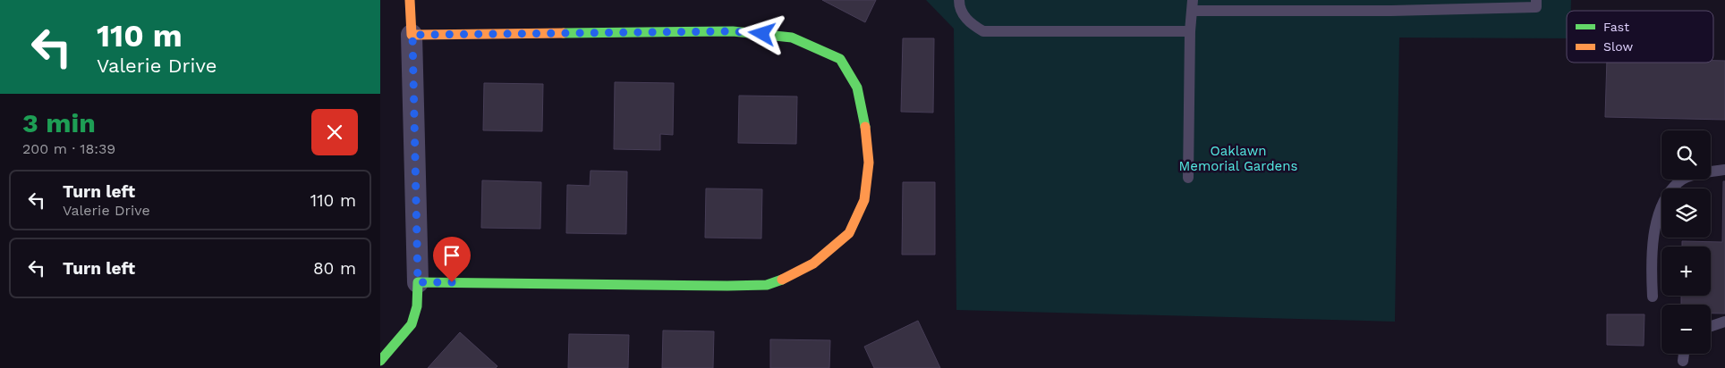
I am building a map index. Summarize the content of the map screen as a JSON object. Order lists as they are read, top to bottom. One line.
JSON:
{"parks":["Oaklawn Memorial Gardens"],"legend":["Fast","Slow"],"page":{"turn":["110 m","Valerie Drive"],"heading":["3 min","200 m · 18:39"],"map_buttons":["+","−"],"list":[{"name":"Turn left","note":"Valerie Drive","value":"110 m"},{"name":"Turn left","value":"80 m"}]}}
